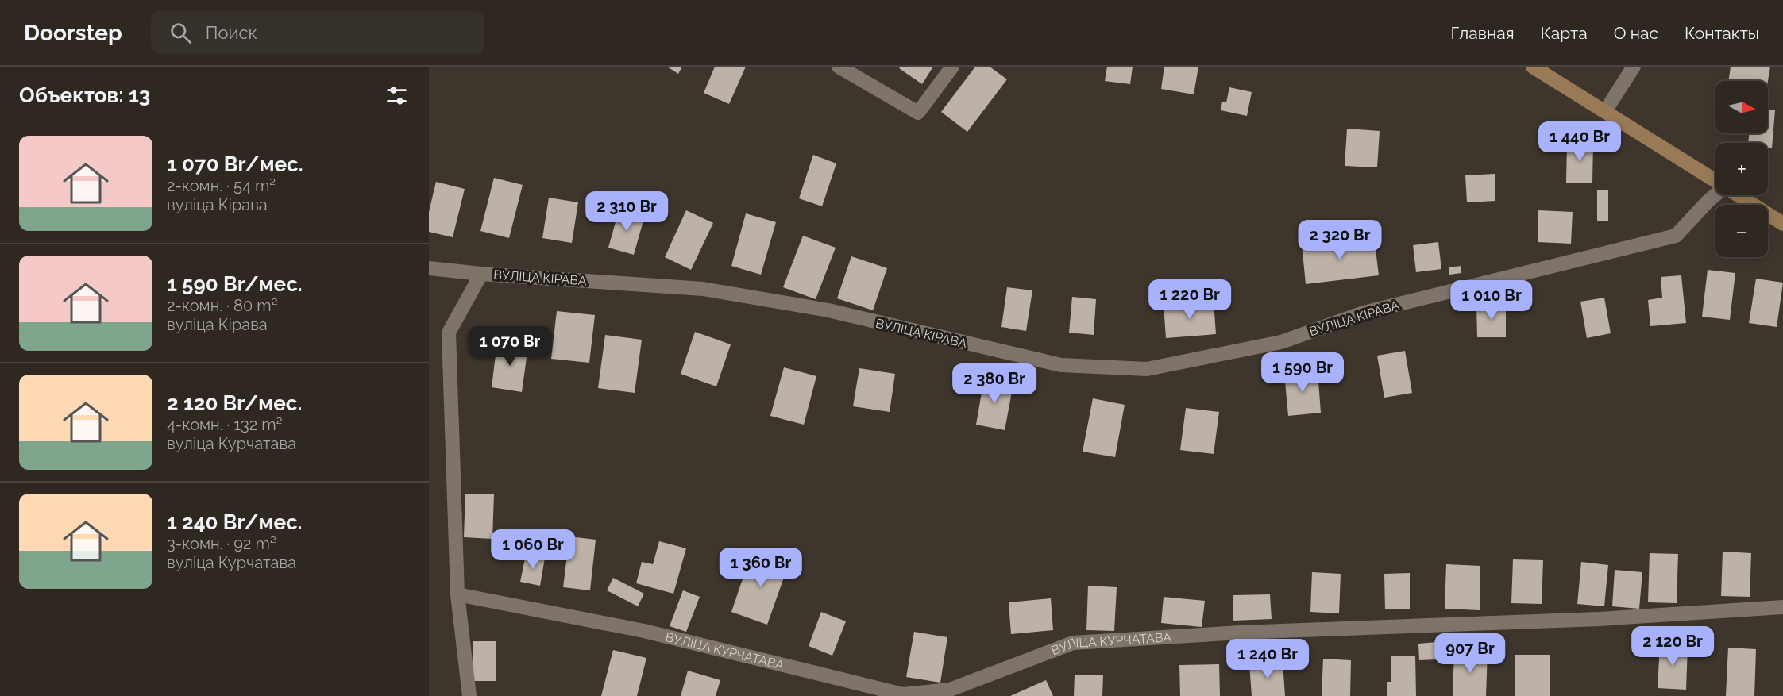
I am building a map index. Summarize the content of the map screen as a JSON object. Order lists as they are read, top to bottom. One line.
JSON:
{"streets":{"street":["ВУЛІЦА КІРАВА","ВУЛІЦА КУРЧАТАВА"]},"crossings":[["ВУЛІЦА КІРАВА","ВУЛІЦА КУРЧАТАВА"]],"north":"right","page":{"header":"Doorstep","search":"Поиск","nav":["Главная","Карта","О нас","Контакты"],"heading":"Объектов: 13","map_buttons":["+","−"],"price":["1 440 Br","2 310 Br","2 320 Br","1 220 Br","1 010 Br","1 070 Br","1 590 Br","2 380 Br","1 060 Br","1 360 Br","2 120 Br","907 Br","1 240 Br"],"list":[{"name":"1 070 Br/мес.","note":"2-комн. · 54 m² · вуліца Кірава"},{"name":"1 590 Br/мес.","note":"2-комн. · 80 m² · вуліца Кірава"},{"name":"2 120 Br/мес.","note":"4-комн. · 132 m² · вуліца Курчатава"},{"name":"1 240 Br/мес.","note":"3-комн. · 92 m² · вуліца Курчатава"}]}}
